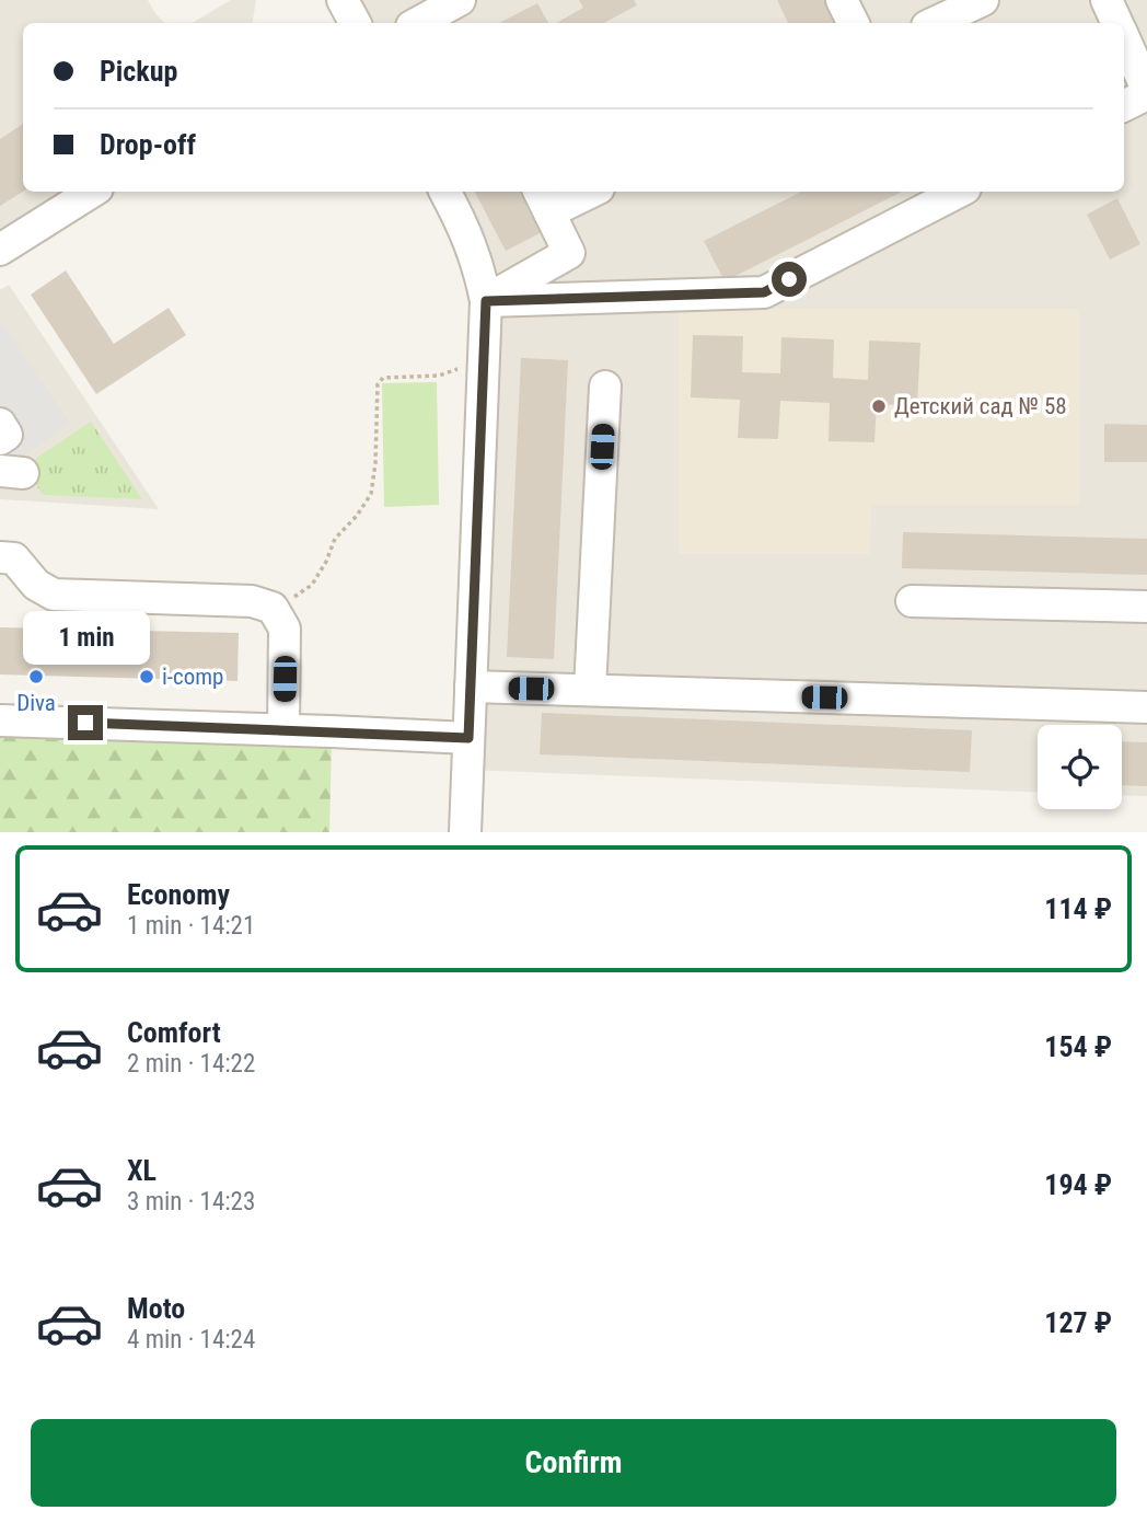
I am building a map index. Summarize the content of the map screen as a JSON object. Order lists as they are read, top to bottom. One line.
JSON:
{"places":["Детский сад № 58","Diva","i-comp"],"page":{"banner":["Pickup","Drop-off"],"bubble":"1 min","list":[{"name":"Economy","note":"1 min · 14:21","value":"114 ₽"},{"name":"Comfort","note":"2 min · 14:22","value":"154 ₽"},{"name":"XL","note":"3 min · 14:23","value":"194 ₽"},{"name":"Moto","note":"4 min · 14:24","value":"127 ₽"}],"buttons":"Confirm"}}
